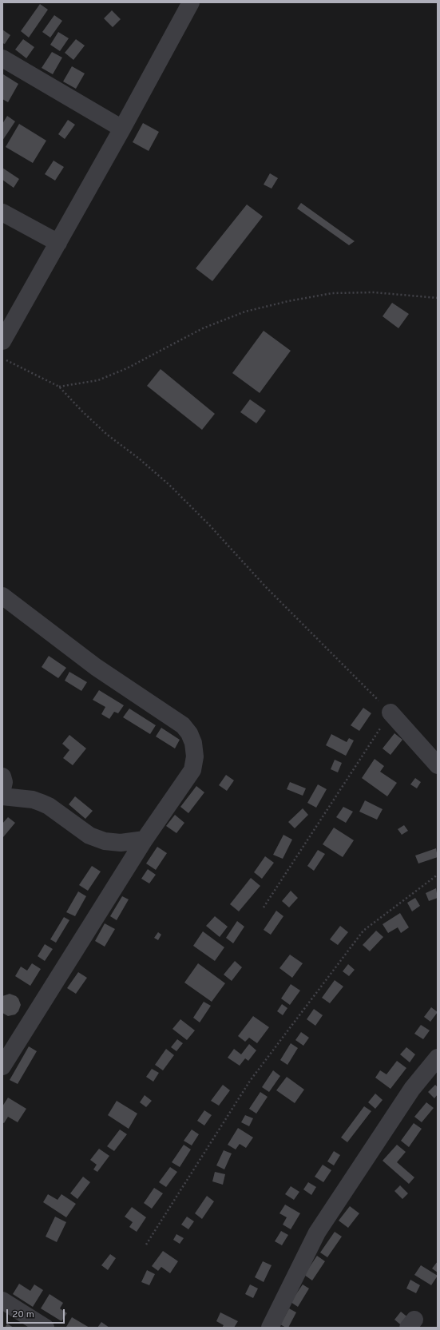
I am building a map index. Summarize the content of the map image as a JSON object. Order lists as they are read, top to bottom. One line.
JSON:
{"scale_bar":"20 m"}
